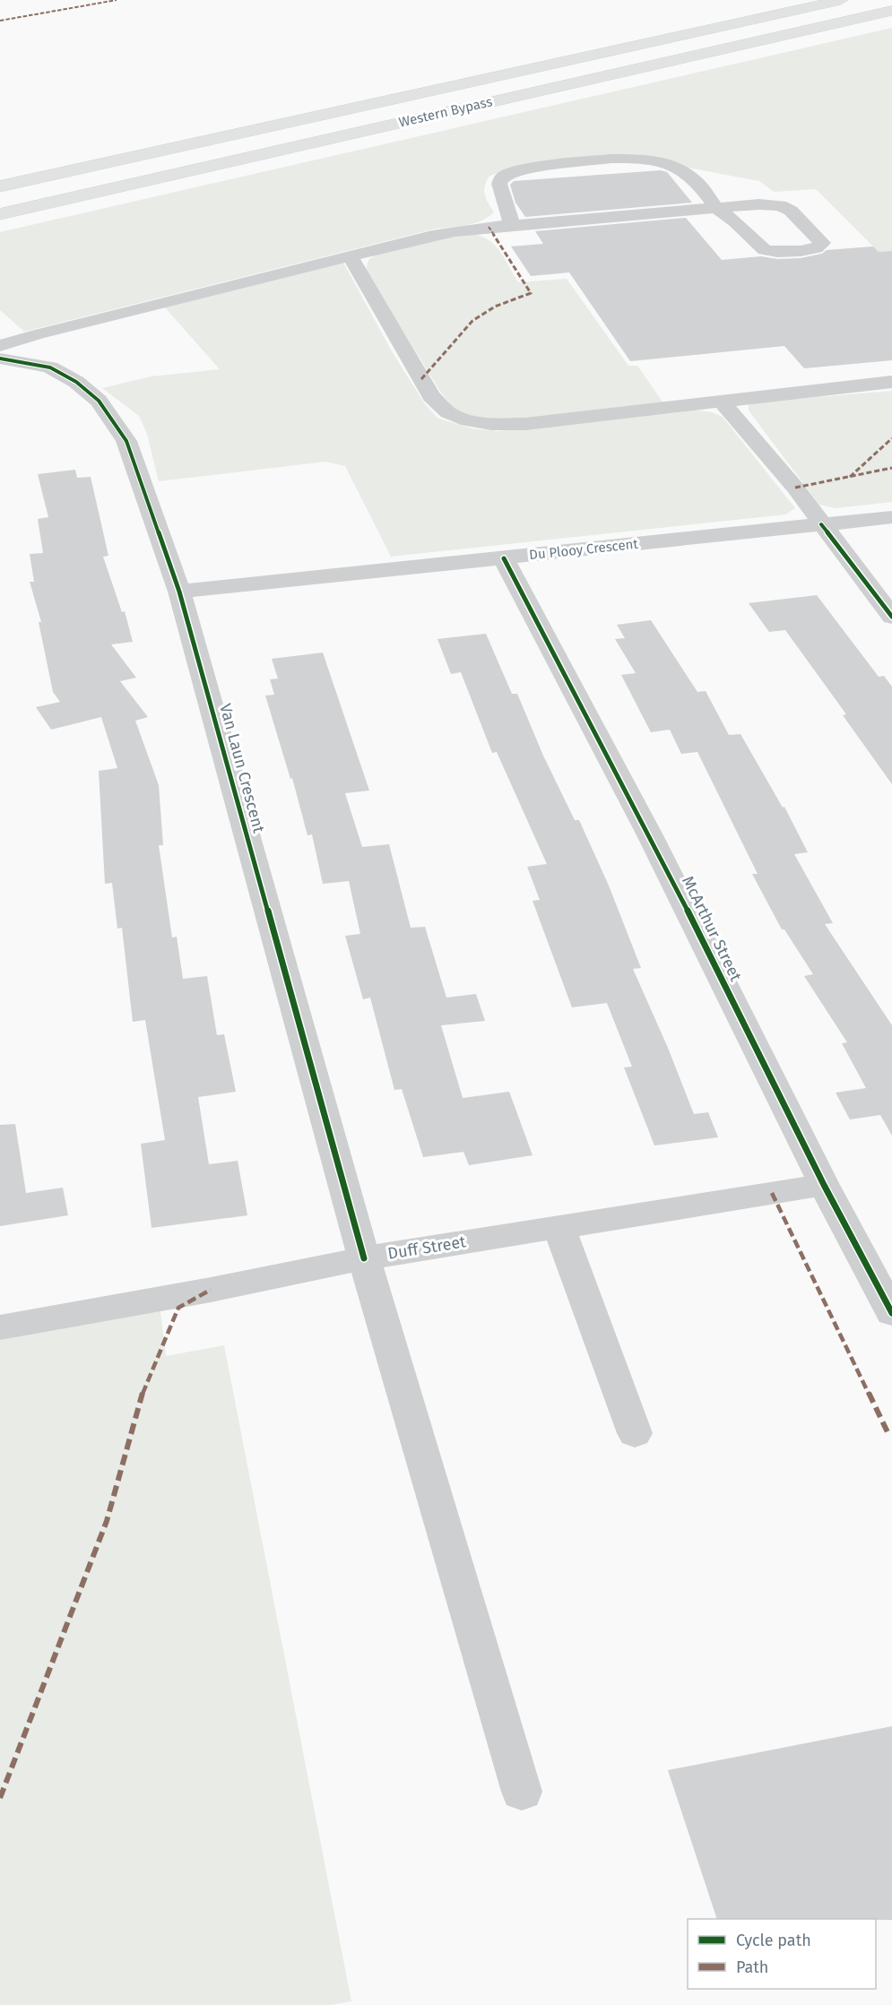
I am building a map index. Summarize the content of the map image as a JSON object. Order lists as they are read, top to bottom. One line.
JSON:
{"streets":{"highway":["Western Bypass"],"street":["Du Plooy Crescent","Van Laun Crescent","McArthur Street","Duff Street"]},"crossings":[["Du Plooy Crescent","Van Laun Crescent"],["Du Plooy Crescent","McArthur Street"],["Van Laun Crescent","Duff Street"],["McArthur Street","Duff Street"]],"legend":["Cycle path","Path"]}
